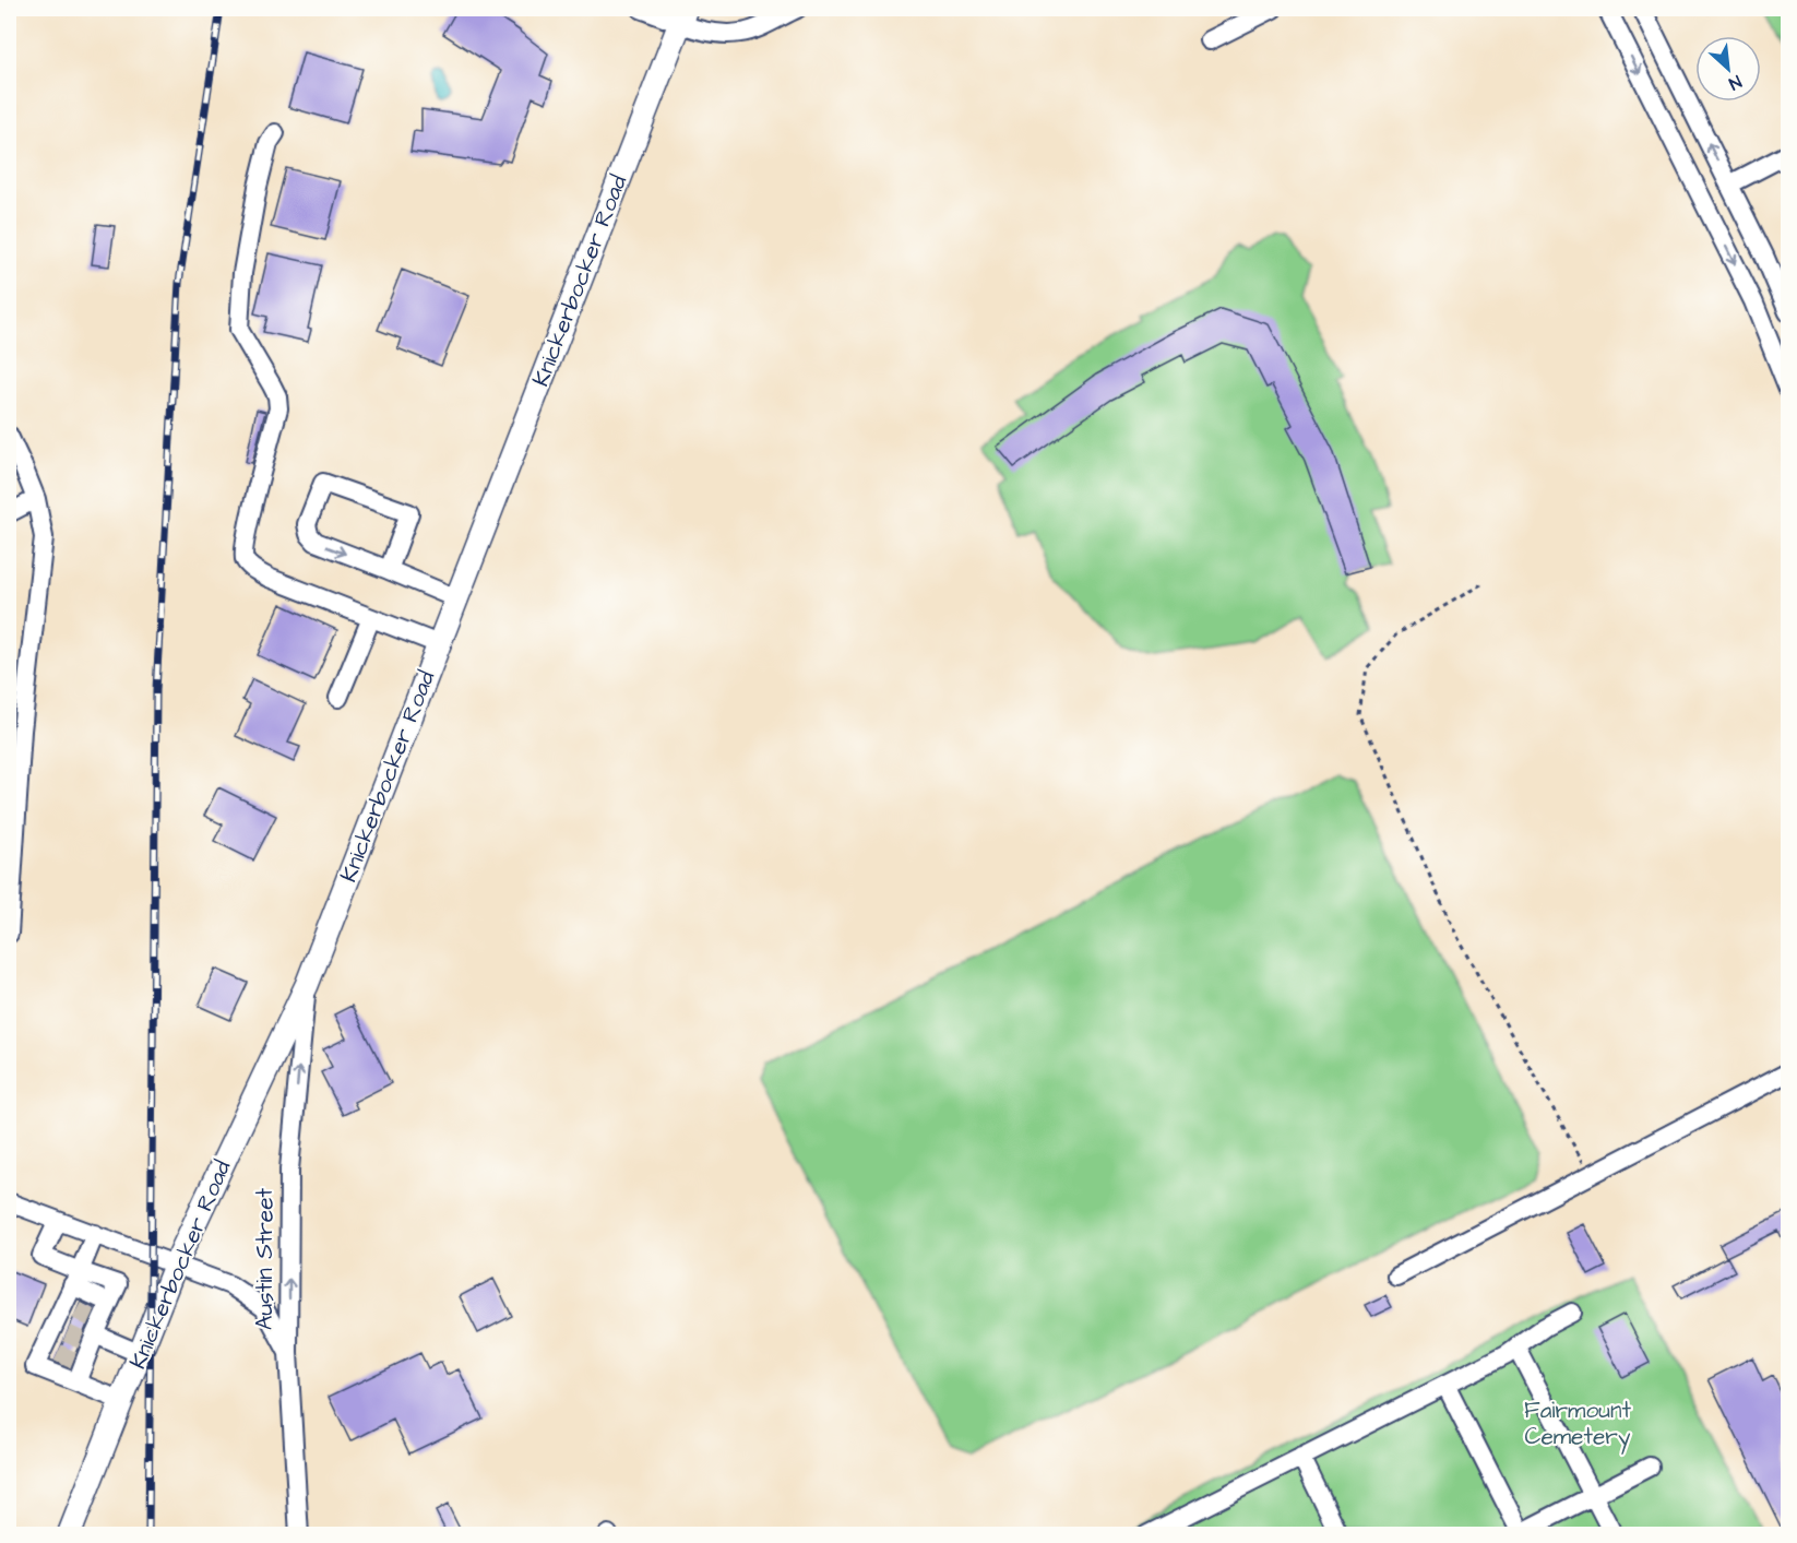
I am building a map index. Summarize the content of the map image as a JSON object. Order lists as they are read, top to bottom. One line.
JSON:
{"streets":{"main road":["Knickerbocker Road"],"street":["Austin Street"]},"crossings":[["Knickerbocker Road","Austin Street"]],"one_way":["Austin Street"],"parks":["Fairmount Cemetery"],"north":"bottom right"}
